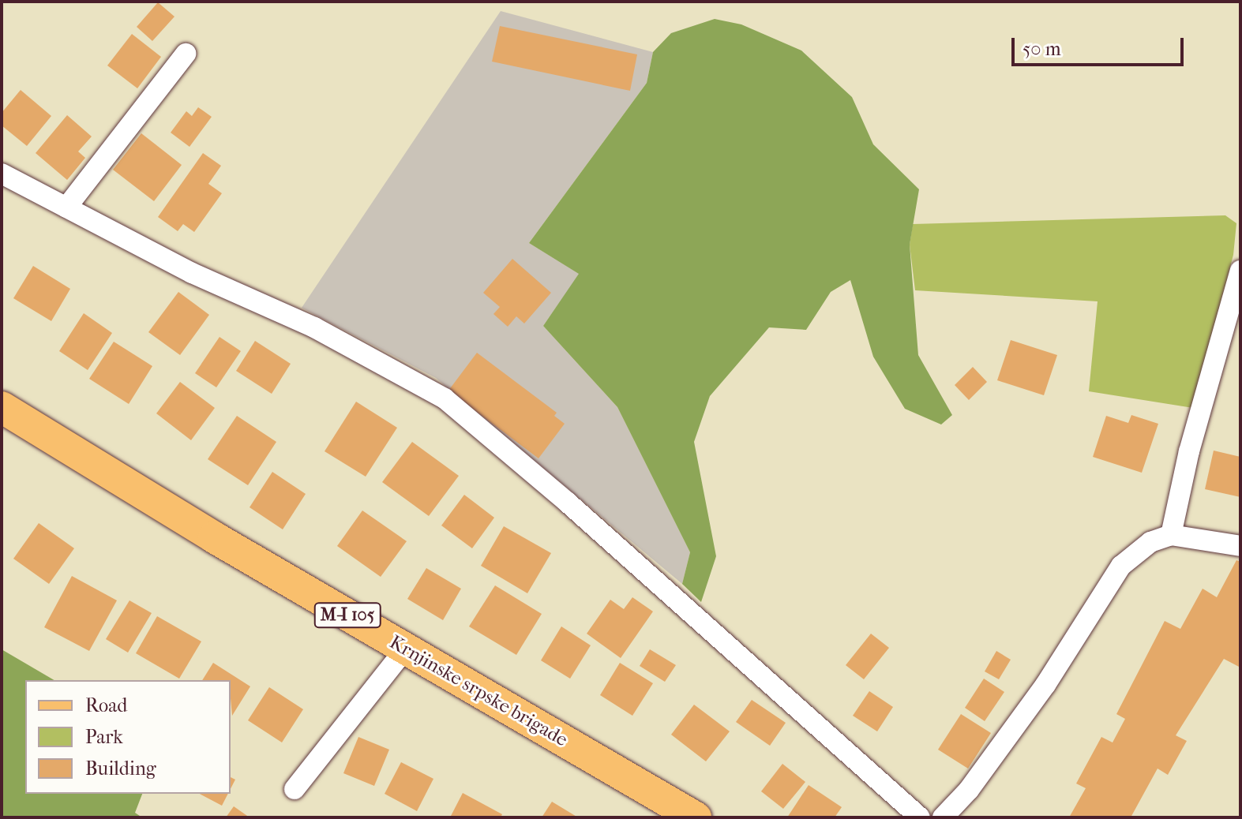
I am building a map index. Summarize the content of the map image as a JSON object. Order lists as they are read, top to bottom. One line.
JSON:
{"streets":{"main road":["M-I 105","Krnjinske srpske brigade"]},"legend":["Road","Park","Building"],"scale_bar":"50 m"}
